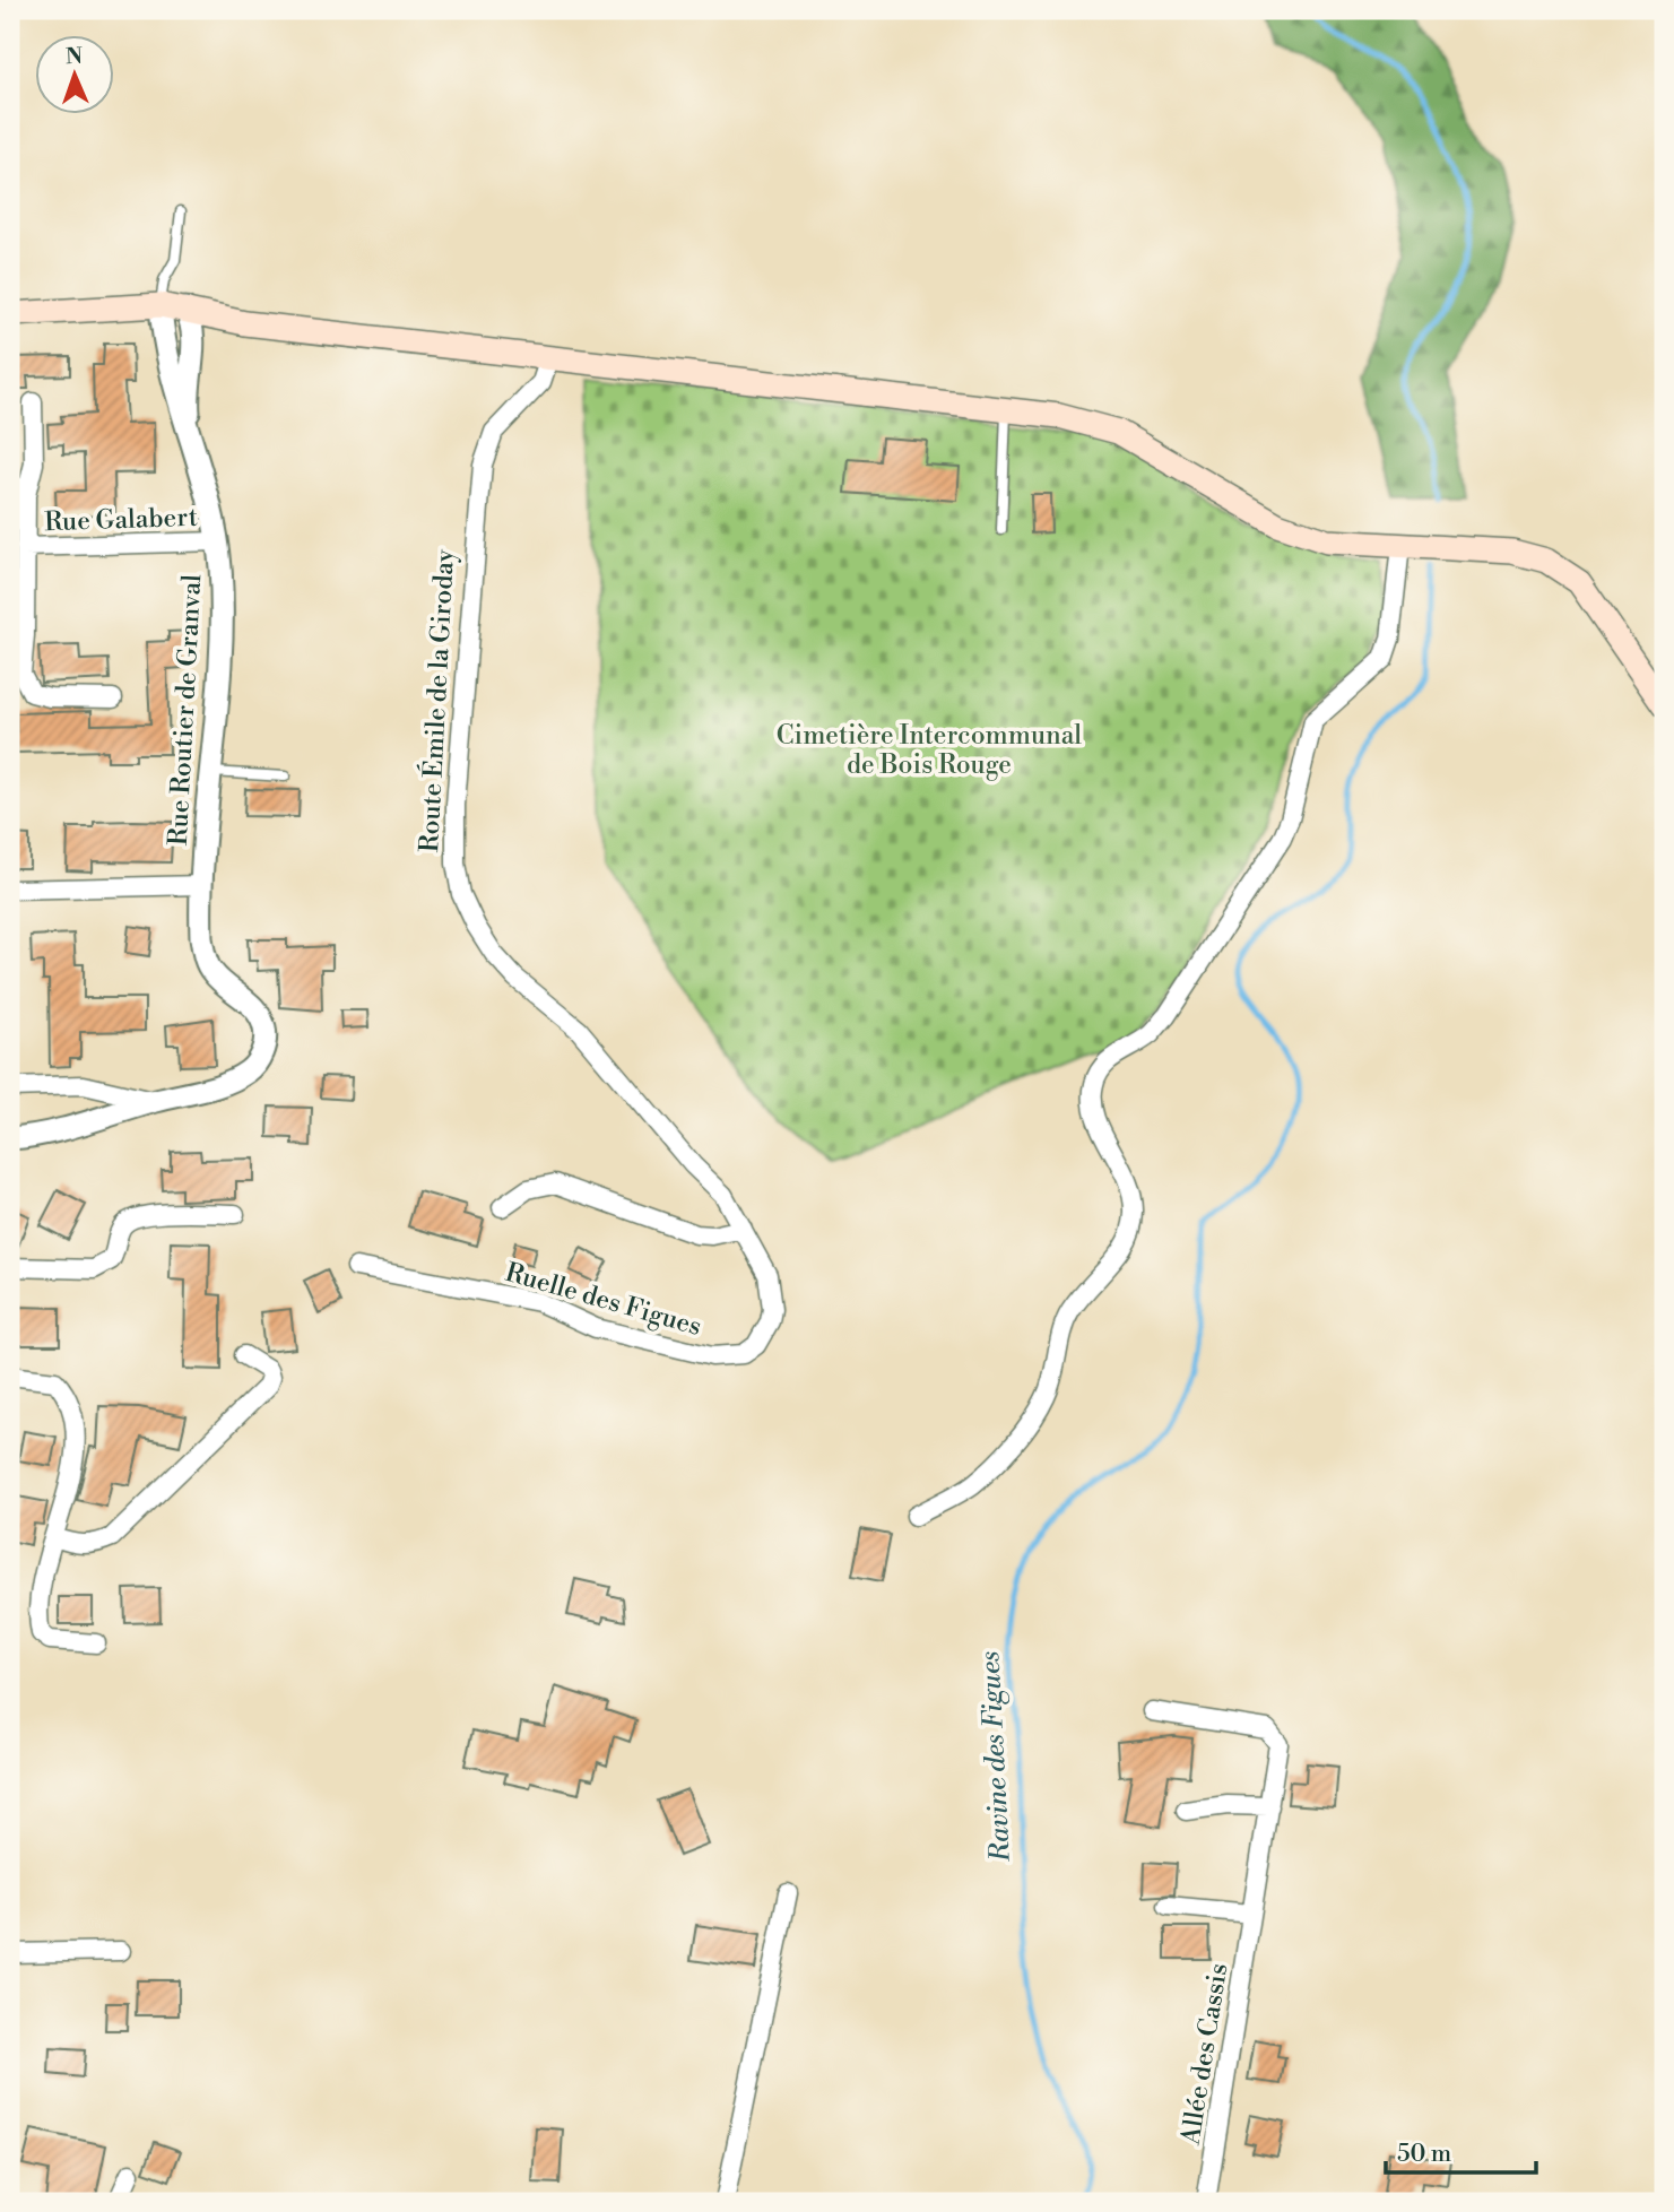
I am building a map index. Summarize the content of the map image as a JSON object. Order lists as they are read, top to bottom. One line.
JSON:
{"streets":{"street":["Rue Galabert","Route Émile de la Giroday","Rue Routier de Granval","Ruelle des Figues","Allée des Cassis"]},"crossings":[["Rue Galabert","Rue Routier de Granval"],["Route Émile de la Giroday","Ruelle des Figues"]],"water":["Ravine des Figues"],"parks":["Cimetière Intercommunal de Bois Rouge"],"scale_bar":"50 m","north":"top"}
